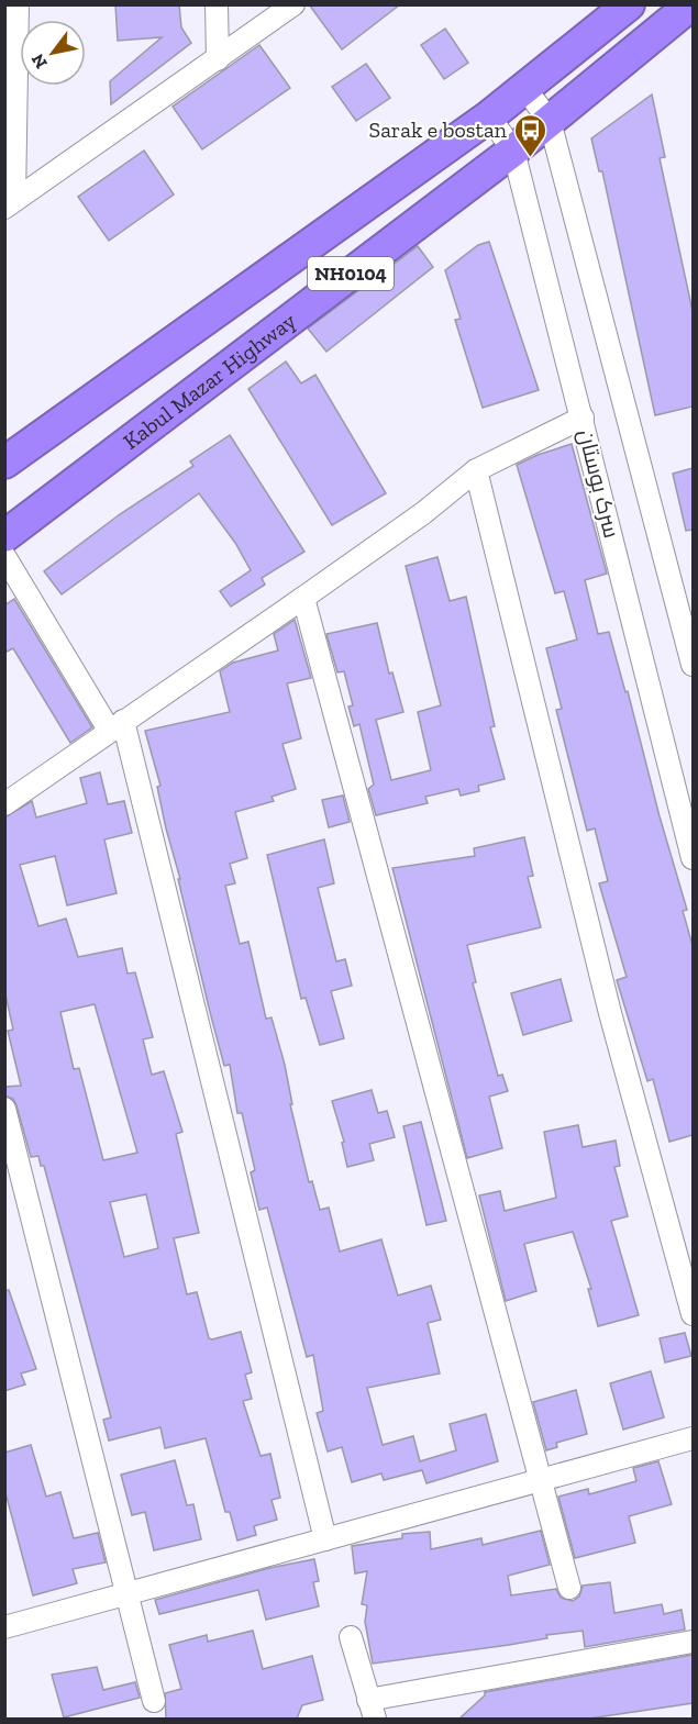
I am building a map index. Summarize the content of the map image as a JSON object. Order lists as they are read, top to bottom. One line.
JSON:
{"streets":{"highway":["NH0104","Kabul Mazar Highway"],"street":["سرک بوستان"]},"crossings":[["NH0104","سرک بوستان"],["Kabul Mazar Highway","سرک بوستان"]],"places":{"bus stop":["Sarak e bostan"]},"north":"bottom left"}
